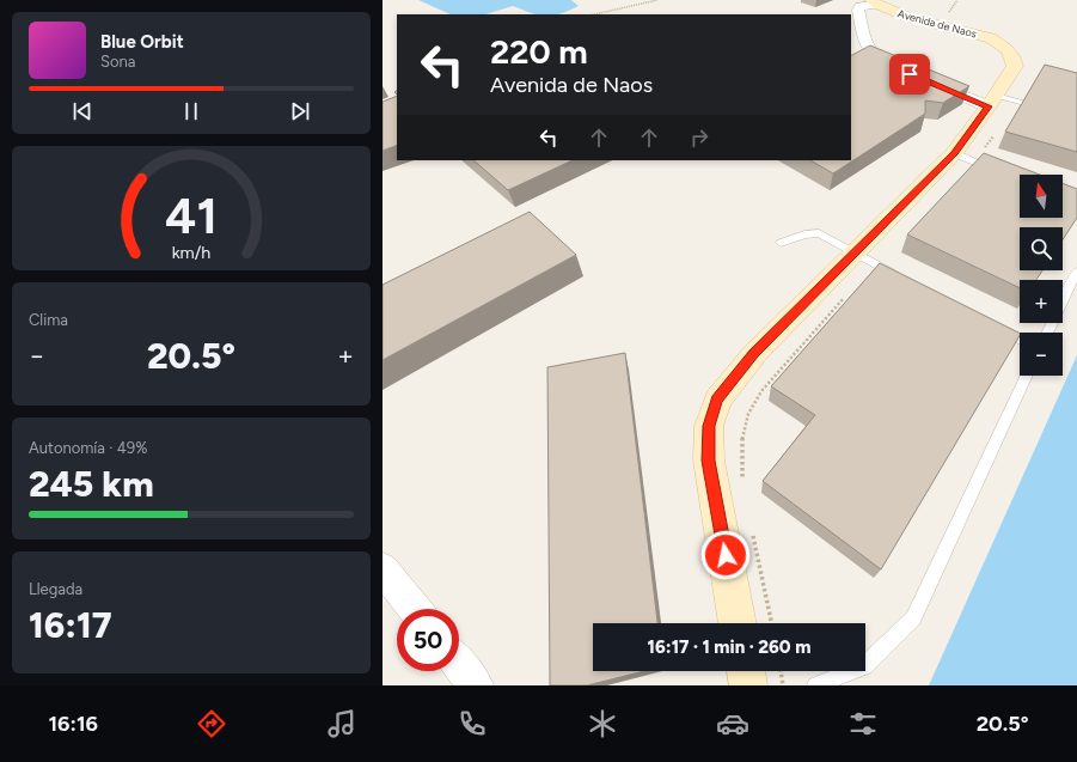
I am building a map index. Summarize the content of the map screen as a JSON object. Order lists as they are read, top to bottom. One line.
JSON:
{"streets":{"main road":["Avenida de Naos"]},"north":"top","page":{"turn":["220 m","Avenida de Naos"],"song":["Blue Orbit","Sona"],"map_buttons":["+","−"],"tile":["Clima",["Autonomía · 49%","245 km"],["Llegada","16:17"]],"heat":["−","20.5°","+"],"limit":"50","trip":"16:17 · 1 min · 260 m","tabs":["16:16","20.5°"],"gauge":["41","km/h"]}}
